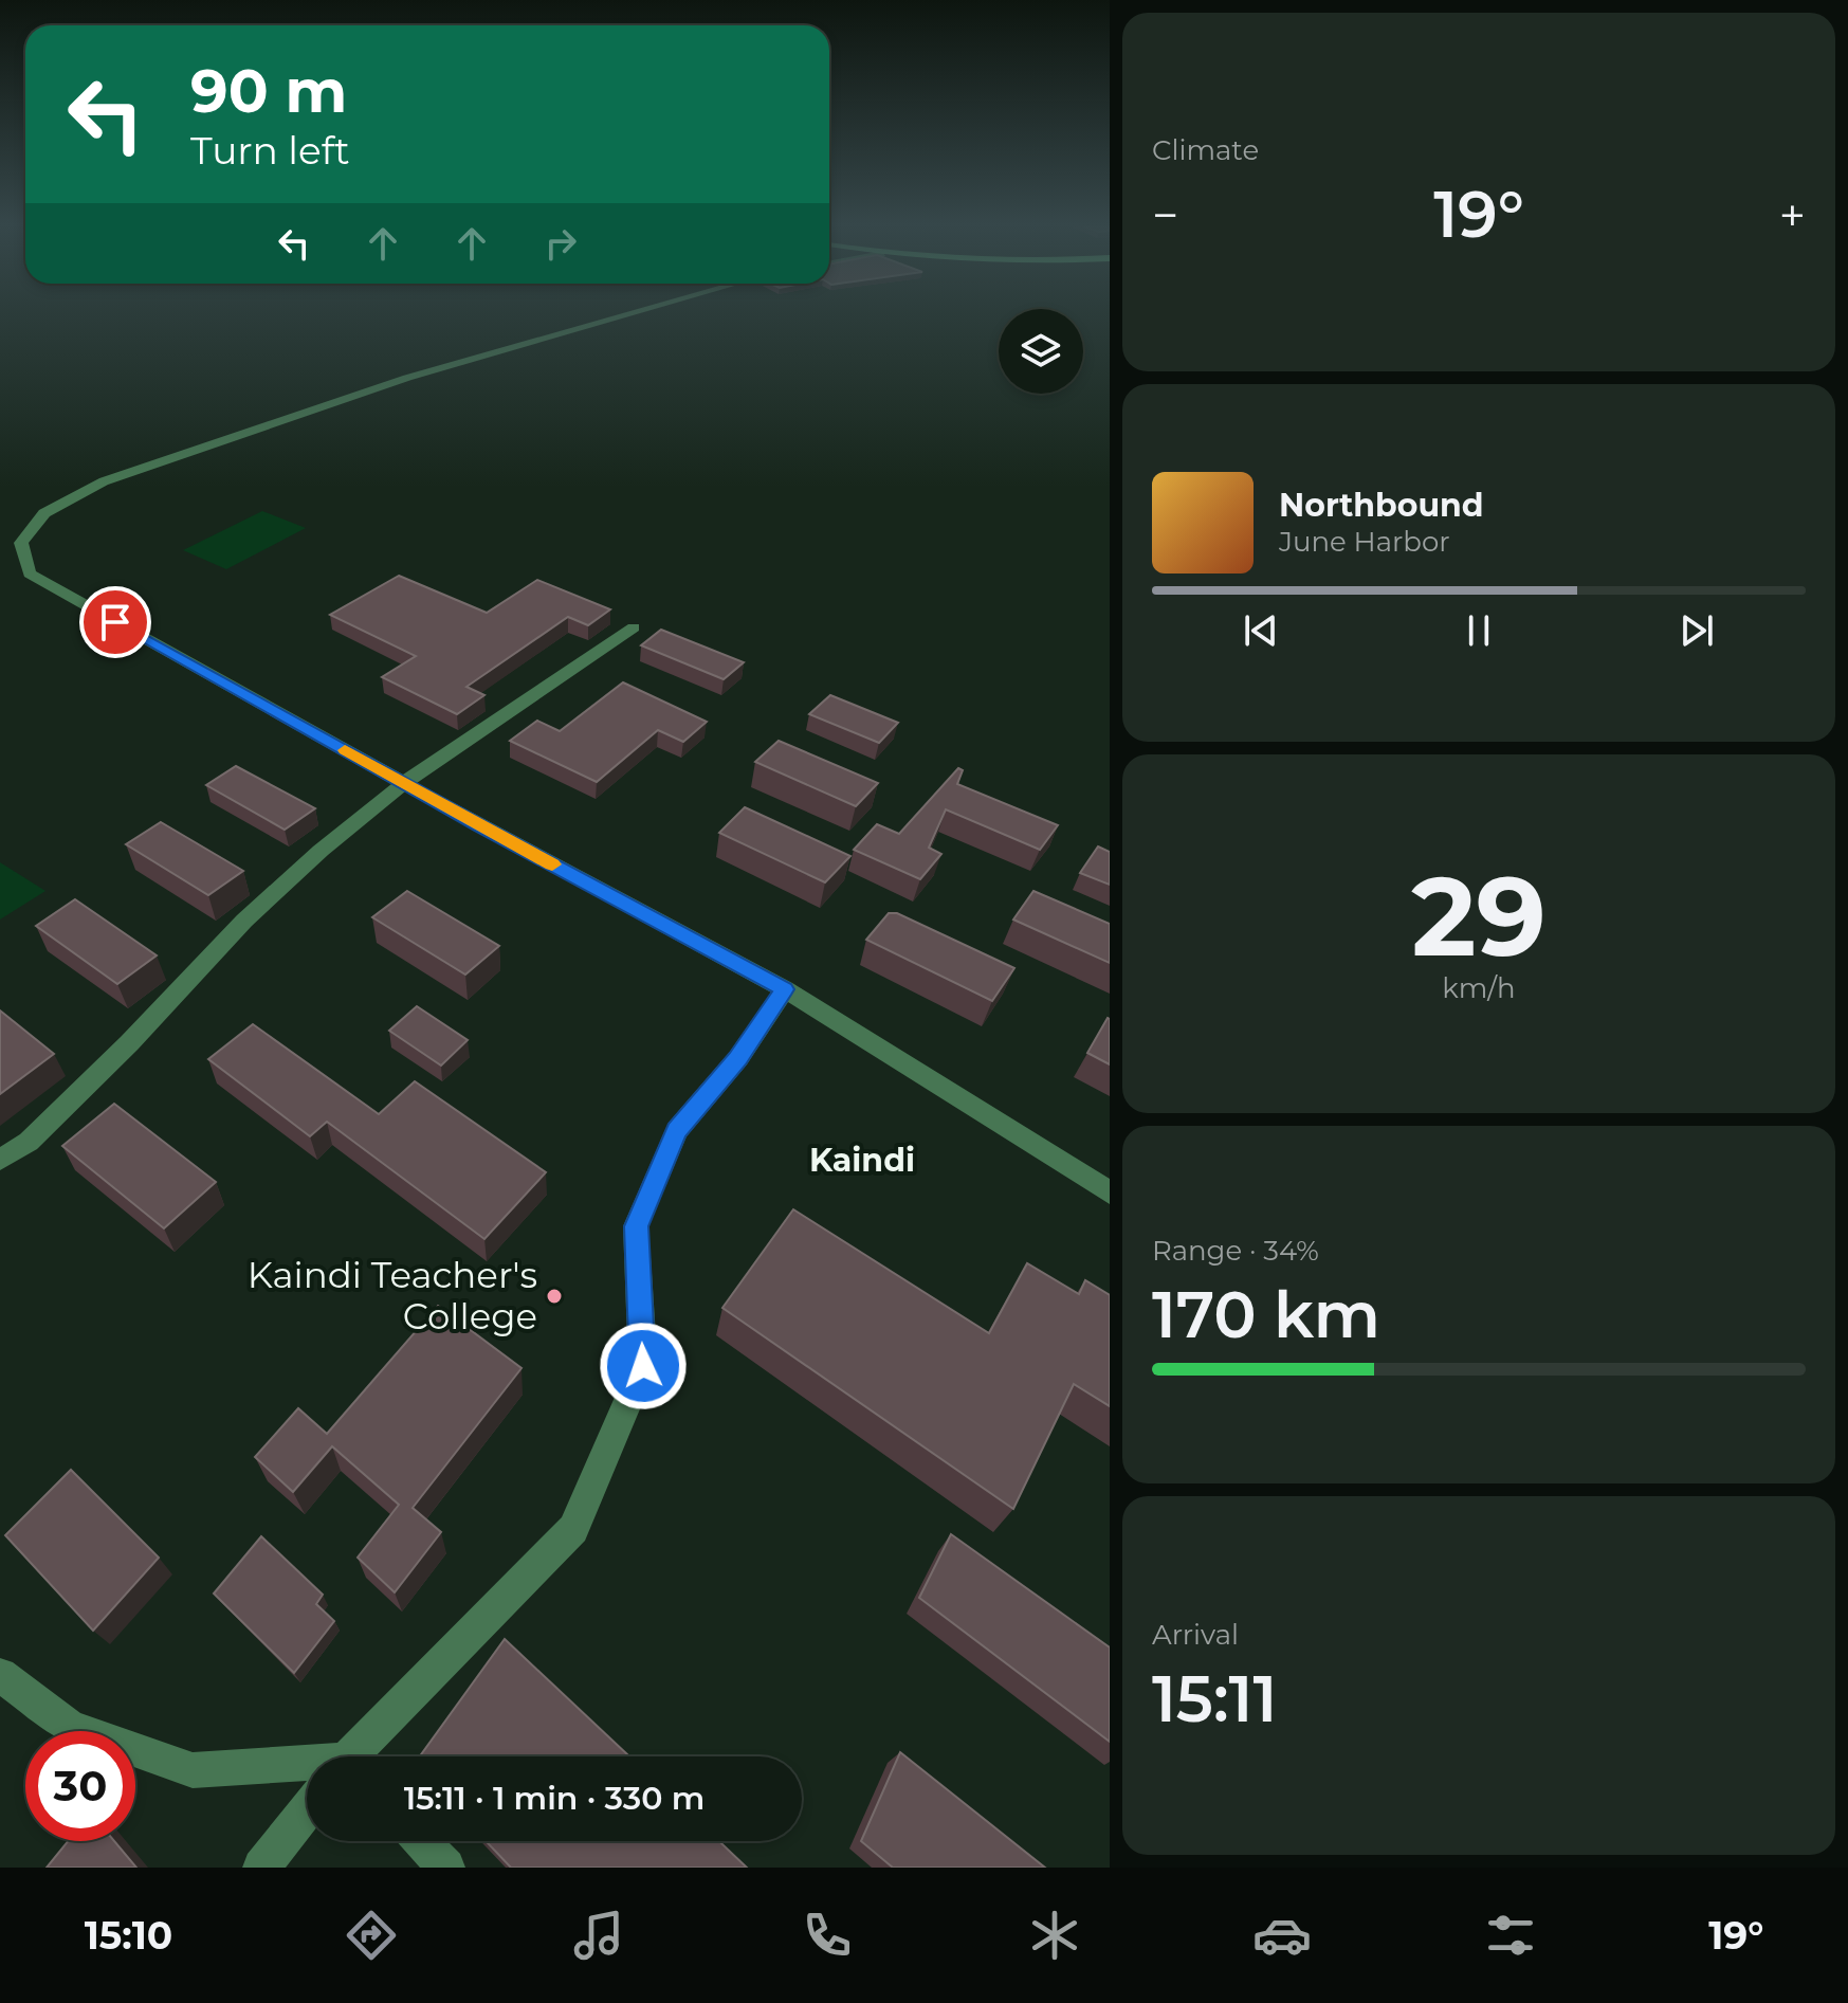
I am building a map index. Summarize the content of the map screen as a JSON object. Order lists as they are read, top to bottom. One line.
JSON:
{"districts":["Kaindi"],"places":["Kaindi Teacher's College"],"page":{"tile":["Climate",["29","km/h"],["Range · 34%","170 km"],["Arrival","15:11"]],"turn":["90 m","Turn left"],"heat":["−","19°","+"],"song":["Northbound","June Harbor"],"limit":"30","trip":"15:11 · 1 min · 330 m","tabs":["15:10","19°"]}}
